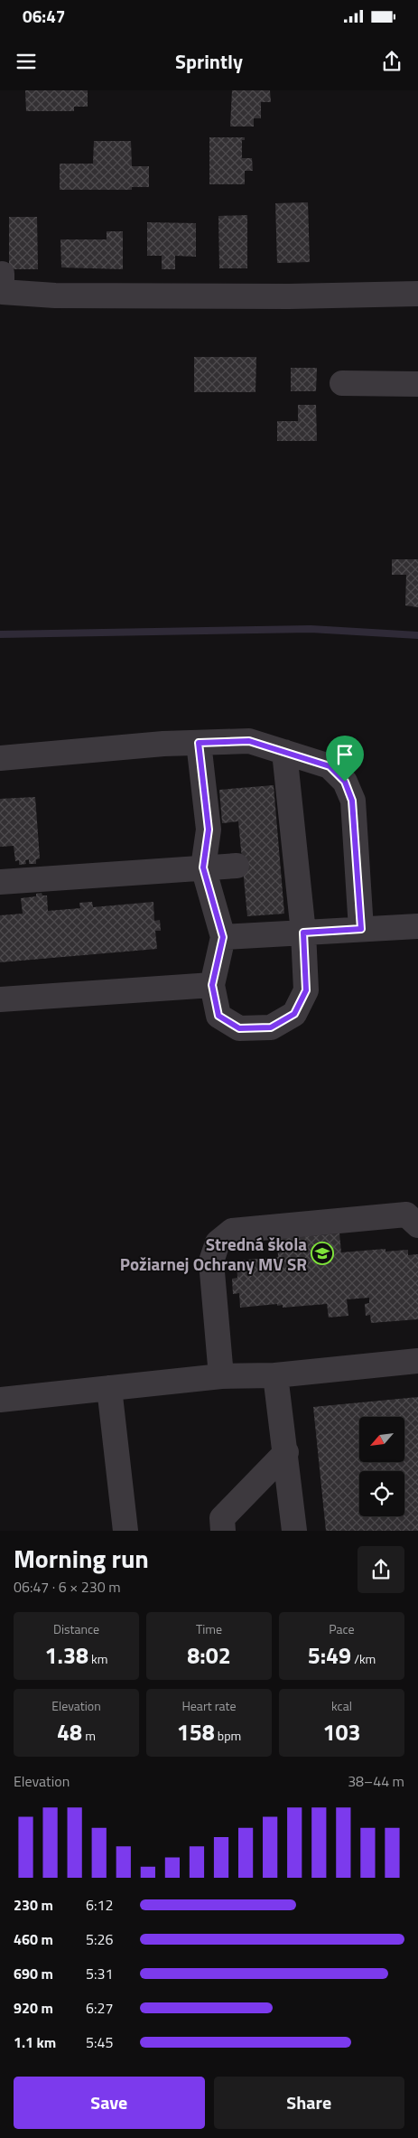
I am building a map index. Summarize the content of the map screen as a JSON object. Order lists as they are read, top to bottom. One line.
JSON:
{"places":{"school or university":["Stredná škola Požiarnej Ochrany MV SR"]},"north":"bottom left","page":{"status":"06:47","header":"Sprintly","heading":["Morning run","06:47 · 6 × 230 m"],"stats":[["Distance","1.38 km"],["Time","8:02"],["Pace","5:49 /km"],["Elevation","48 m"],["Heart rate","158 bpm"],["kcal","103"]],"chart":["Elevation","38–44 m"],"list":[{"name":"230 m","note":"6:12"},{"name":"460 m","note":"5:26"},{"name":"690 m","note":"5:31"},{"name":"920 m","note":"6:27"},{"name":"1.1 km","note":"5:45"}],"buttons":["Save","Share"]}}
